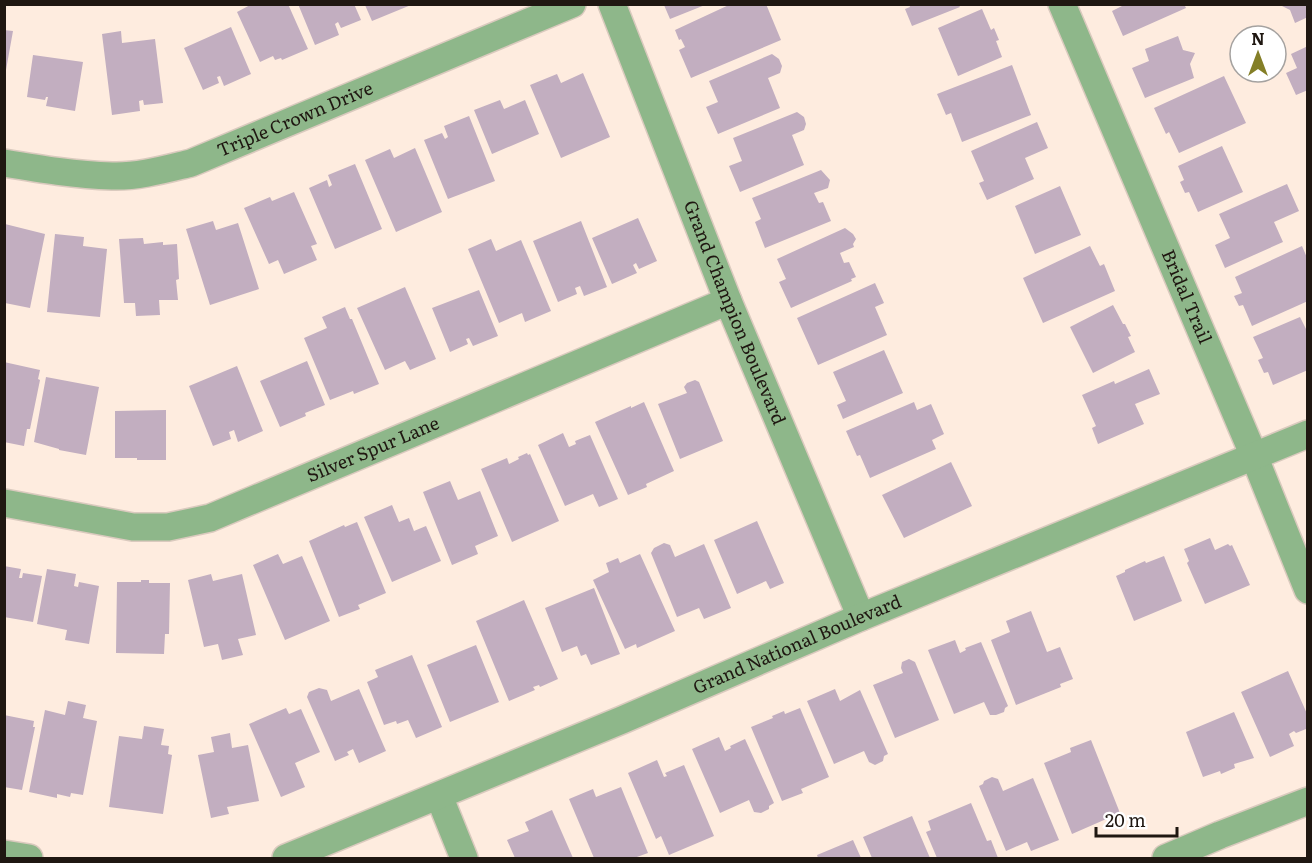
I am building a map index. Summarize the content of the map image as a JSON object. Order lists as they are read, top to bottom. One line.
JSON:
{"streets":{"street":["Triple Crown Drive","Bridal Trail","Grand Champion Boulevard","Silver Spur Lane","Grand National Boulevard"]},"crossings":[["Bridal Trail","Grand National Boulevard"],["Grand Champion Boulevard","Silver Spur Lane"],["Grand Champion Boulevard","Grand National Boulevard"]],"scale_bar":"20 m","north":"top"}
